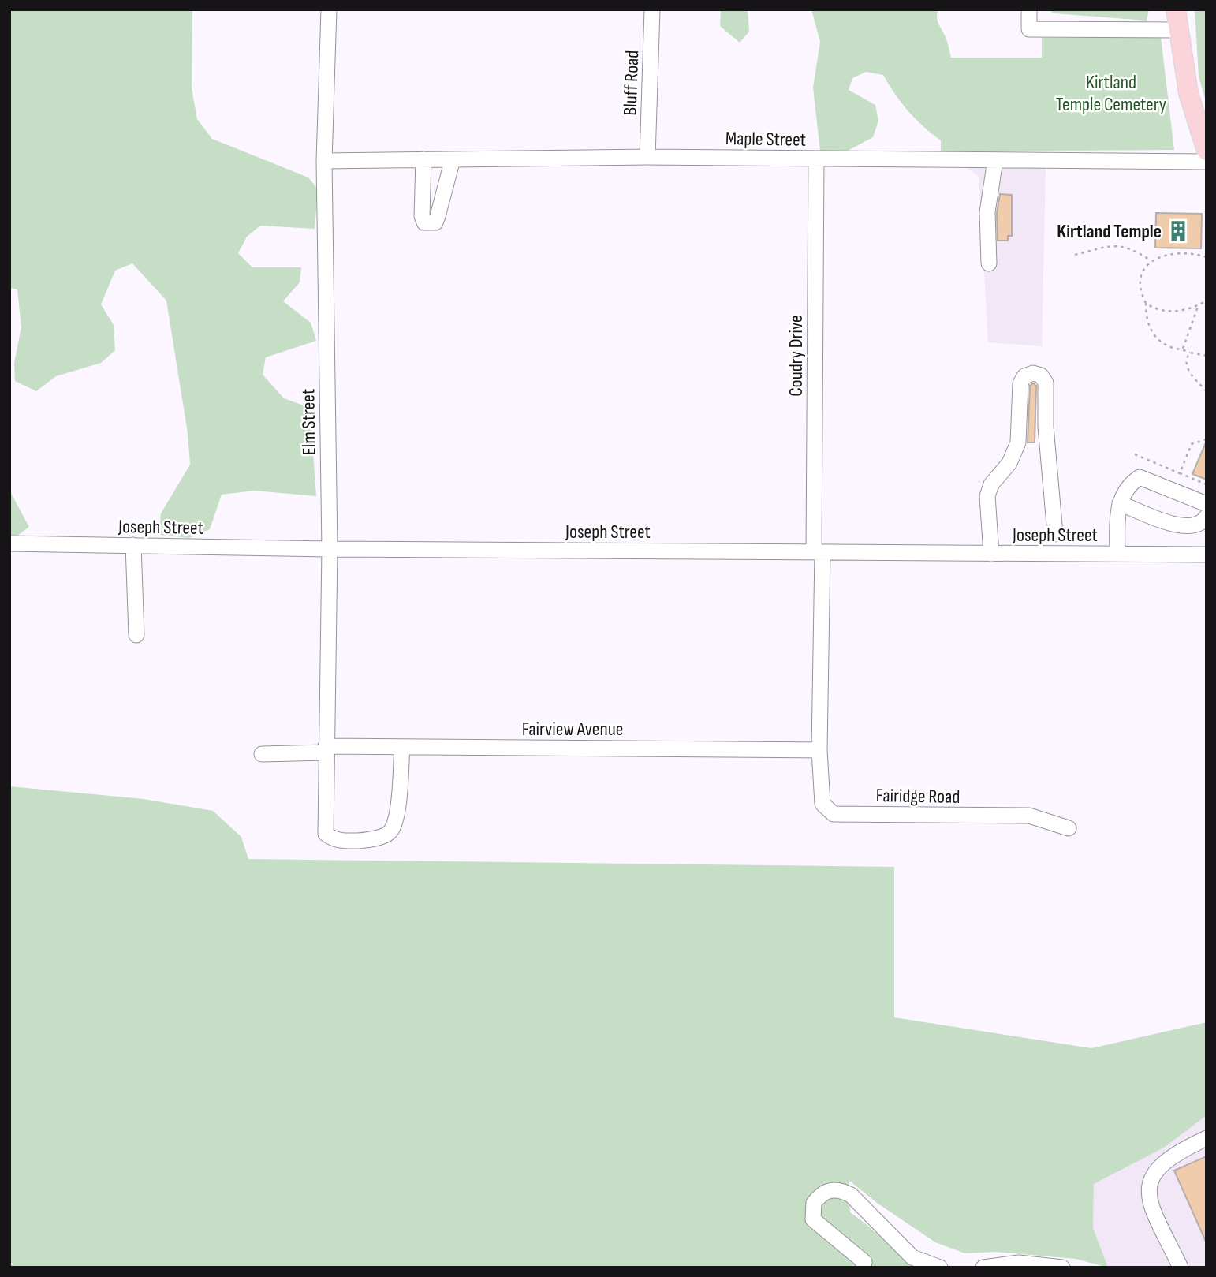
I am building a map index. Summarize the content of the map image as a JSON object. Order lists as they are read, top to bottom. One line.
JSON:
{"streets":{"street":["Bluff Road","Maple Street","Coudry Drive","Elm Street","Joseph Street","Fairview Avenue","Fairidge Road"]},"crossings":[["Bluff Road","Maple Street"],["Maple Street","Coudry Drive"],["Maple Street","Elm Street"],["Coudry Drive","Joseph Street"],["Coudry Drive","Fairview Avenue"],["Coudry Drive","Fairidge Road"],["Elm Street","Joseph Street"],["Elm Street","Fairview Avenue"],["Fairview Avenue","Fairidge Road"]],"parks":["Kirtland Temple Cemetery"],"places":{"building":["Kirtland Temple"]}}
